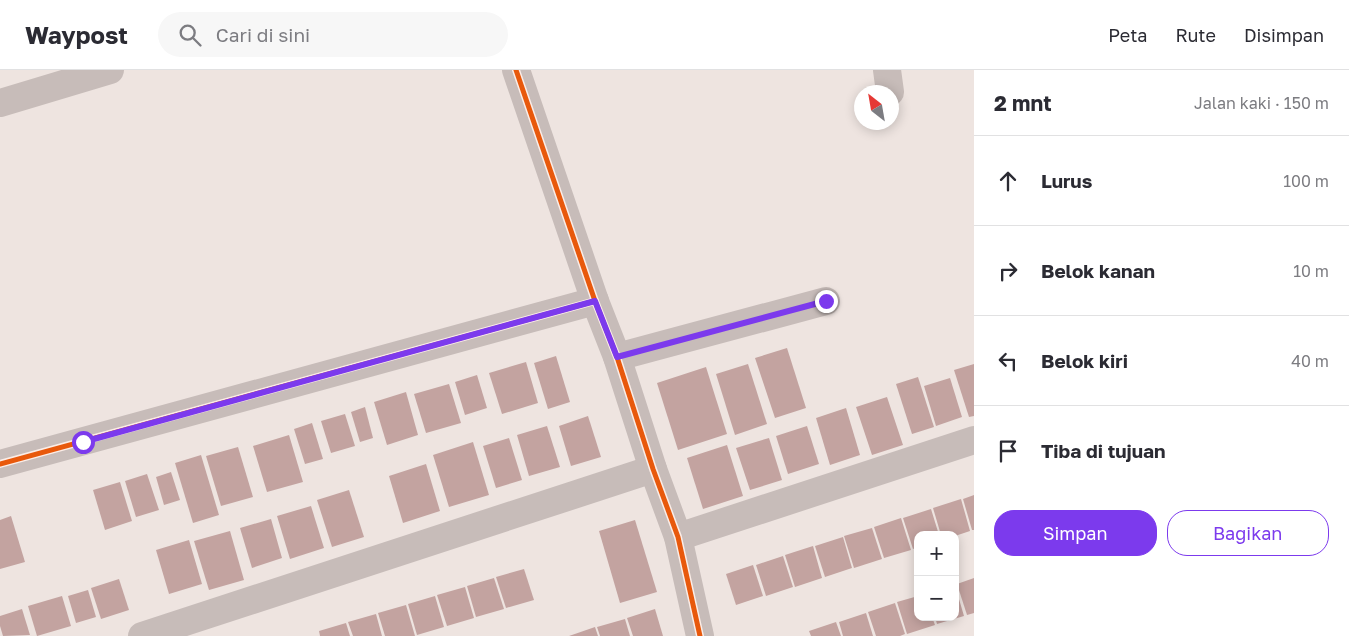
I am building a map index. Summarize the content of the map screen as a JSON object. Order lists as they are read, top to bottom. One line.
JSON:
{"north":"top left","page":{"header":"Waypost","search":"Cari di sini","nav":["Peta","Rute","Disimpan"],"heading":["2 mnt","Jalan kaki · 150 m"],"list":[["Lurus","100 m"],["Belok kanan","10 m"],["Belok kiri","40 m"],"Tiba di tujuan"],"buttons":["Simpan","Bagikan"],"map_buttons":["+","−"]}}
